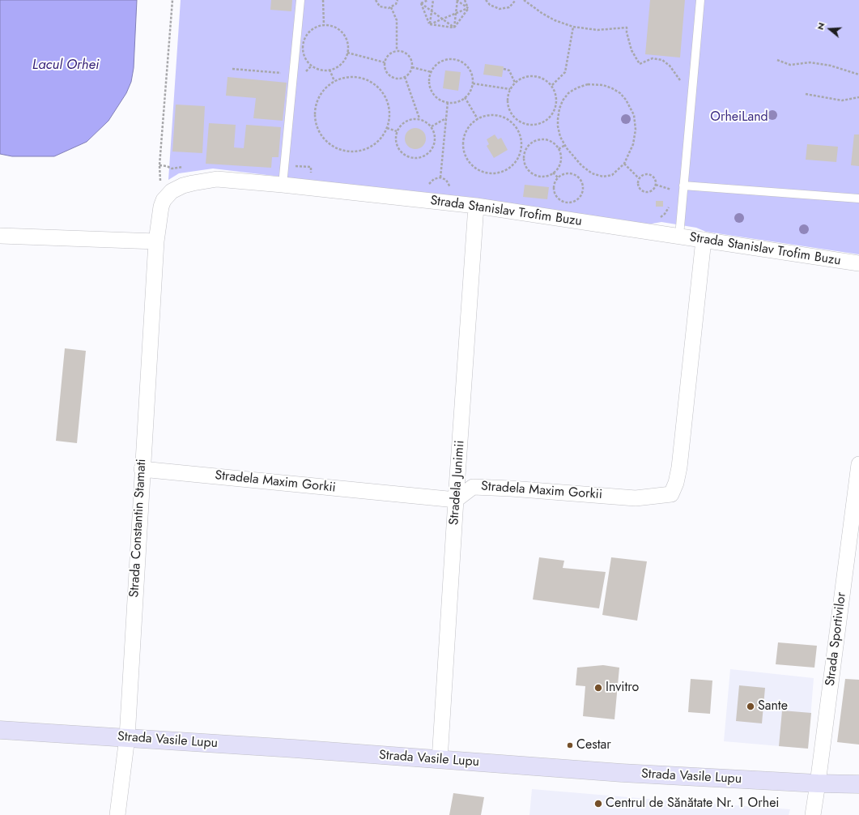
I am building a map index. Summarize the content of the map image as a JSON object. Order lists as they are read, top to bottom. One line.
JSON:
{"streets":{"main road":["Strada Vasile Lupu"],"street":["Strada Stanislav Trofim Buzu","Stradela Maxim Gorkii","Stradela Junimii","Strada Constantin Stamati","Strada Sportivilor"]},"crossings":[["Strada Stanislav Trofim Buzu","Stradela Maxim Gorkii"],["Strada Stanislav Trofim Buzu","Stradela Junimii"],["Strada Stanislav Trofim Buzu","Strada Constantin Stamati"],["Stradela Maxim Gorkii","Stradela Junimii"],["Stradela Maxim Gorkii","Strada Constantin Stamati"],["Stradela Junimii","Strada Vasile Lupu"],["Strada Constantin Stamati","Strada Vasile Lupu"],["Strada Sportivilor","Strada Vasile Lupu"]],"water":["Lacul Orhei"],"parks":["OrheiLand"],"places":["Invitro","Sante","Cestar","Centrul de Sănătate Nr. 1 Orhei"],"north":"left"}
